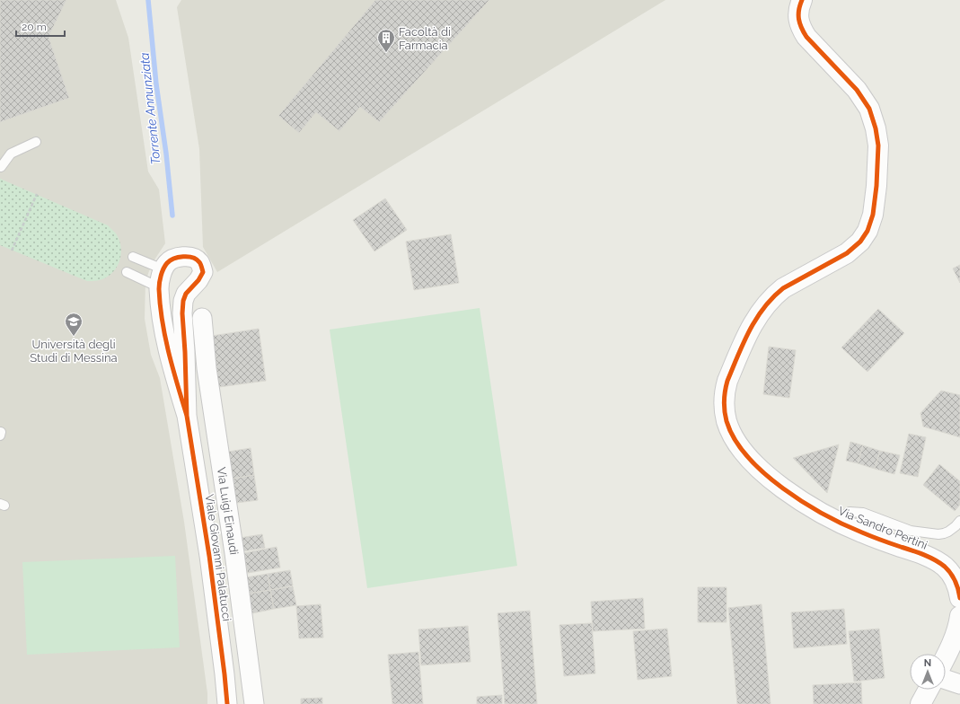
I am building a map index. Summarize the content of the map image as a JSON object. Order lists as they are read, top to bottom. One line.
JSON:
{"streets":{"street":["Via Luigi Einaudi","Via Sandro Pertini","Viale Giovanni Palatucci"]},"water":["Torrente Annunziata"],"places":{"building":["Facoltà di Farmacia"],"school or university":["Università degli Studi di Messina"]},"scale_bar":"20 m","north":"top"}
